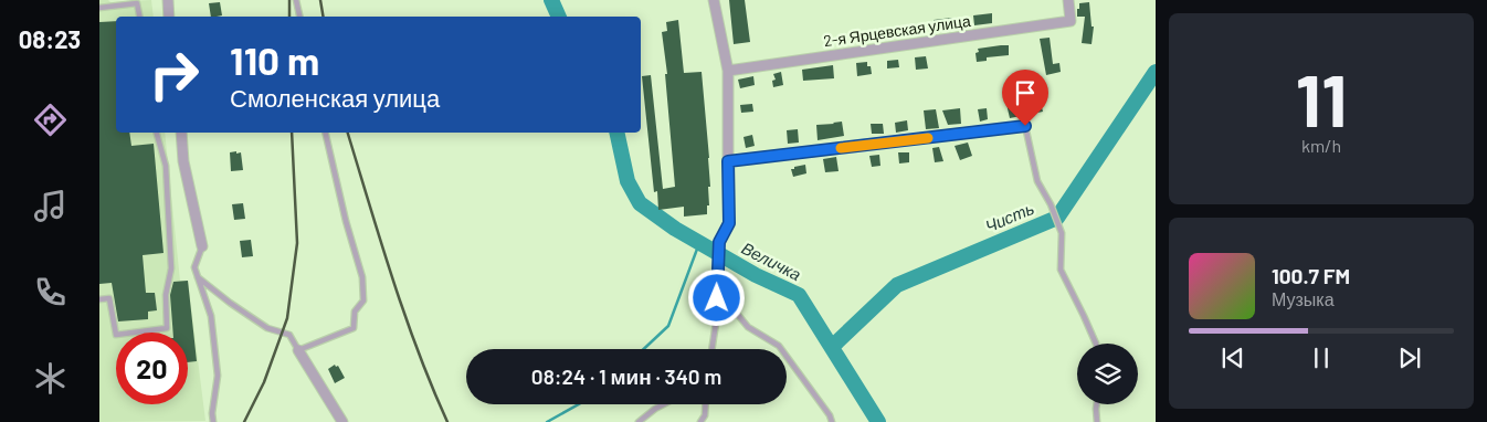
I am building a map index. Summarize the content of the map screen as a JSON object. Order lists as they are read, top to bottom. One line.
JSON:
{"streets":{"street":["2-я Ярцевская улица"]},"water":["Чисть","Величка"],"page":{"tabs":"08:23","tile":["11","km/h"],"turn":["110 m","Смоленская улица"],"song":["100.7 FM","Музыка"],"limit":"20","trip":"08:24 · 1 мин · 340 m"}}
